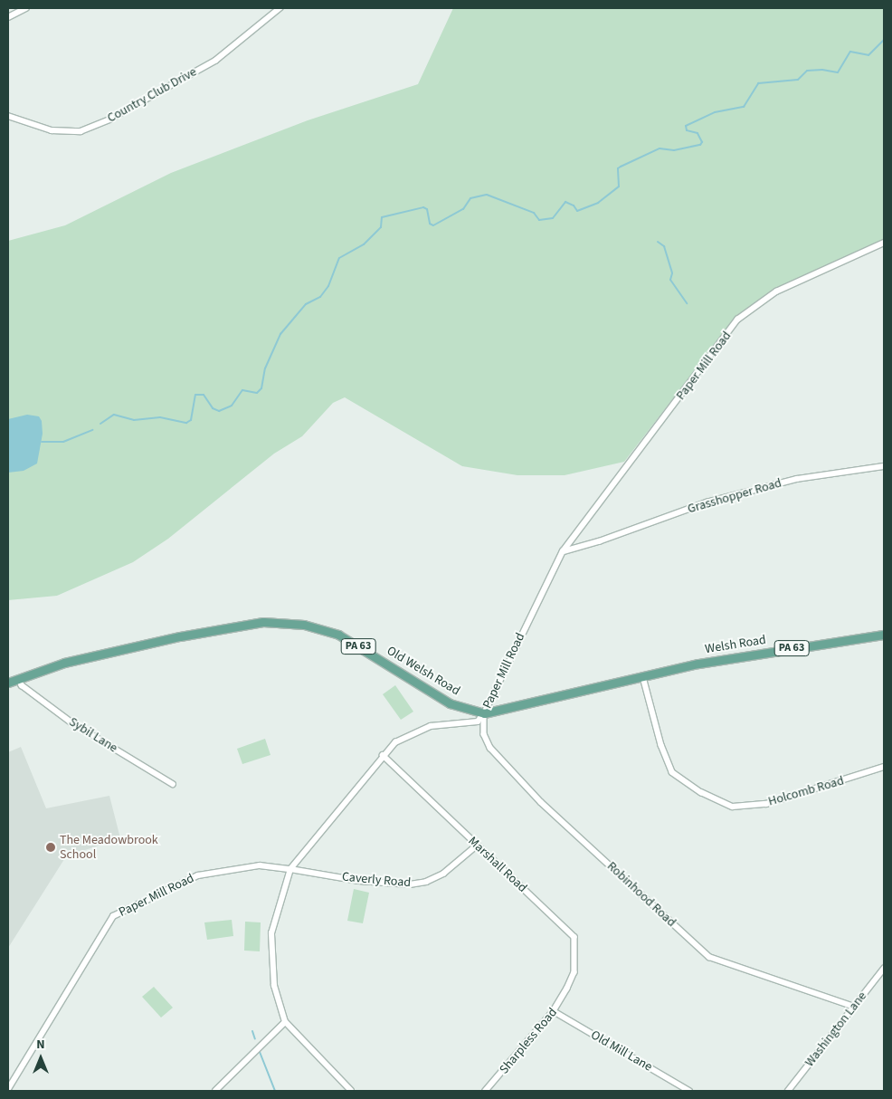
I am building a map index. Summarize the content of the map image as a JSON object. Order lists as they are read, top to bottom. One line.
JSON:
{"streets":{"main road":["Welsh Road","PA 63","Old Welsh Road"],"street":["Country Club Drive","Paper Mill Road","Grasshopper Road","Sybil Lane","Holcomb Road","Marshall Road","Caverly Road","Robinhood Road","Washington Lane","Sharpless Road","Old Mill Lane"]},"crossings":[["Paper Mill Road","Grasshopper Road"],["Paper Mill Road","Old Welsh Road"],["Paper Mill Road","Marshall Road"],["Paper Mill Road","Caverly Road"],["Paper Mill Road","Robinhood Road"],["Welsh Road","Old Welsh Road"],["Old Welsh Road","Sybil Lane"],["Old Welsh Road","Holcomb Road"],["Old Welsh Road","Robinhood Road"],["Marshall Road","Caverly Road"],["Marshall Road","Sharpless Road"],["Robinhood Road","Washington Lane"],["Sharpless Road","Old Mill Lane"]],"places":["The Meadowbrook School"],"north":"top"}
